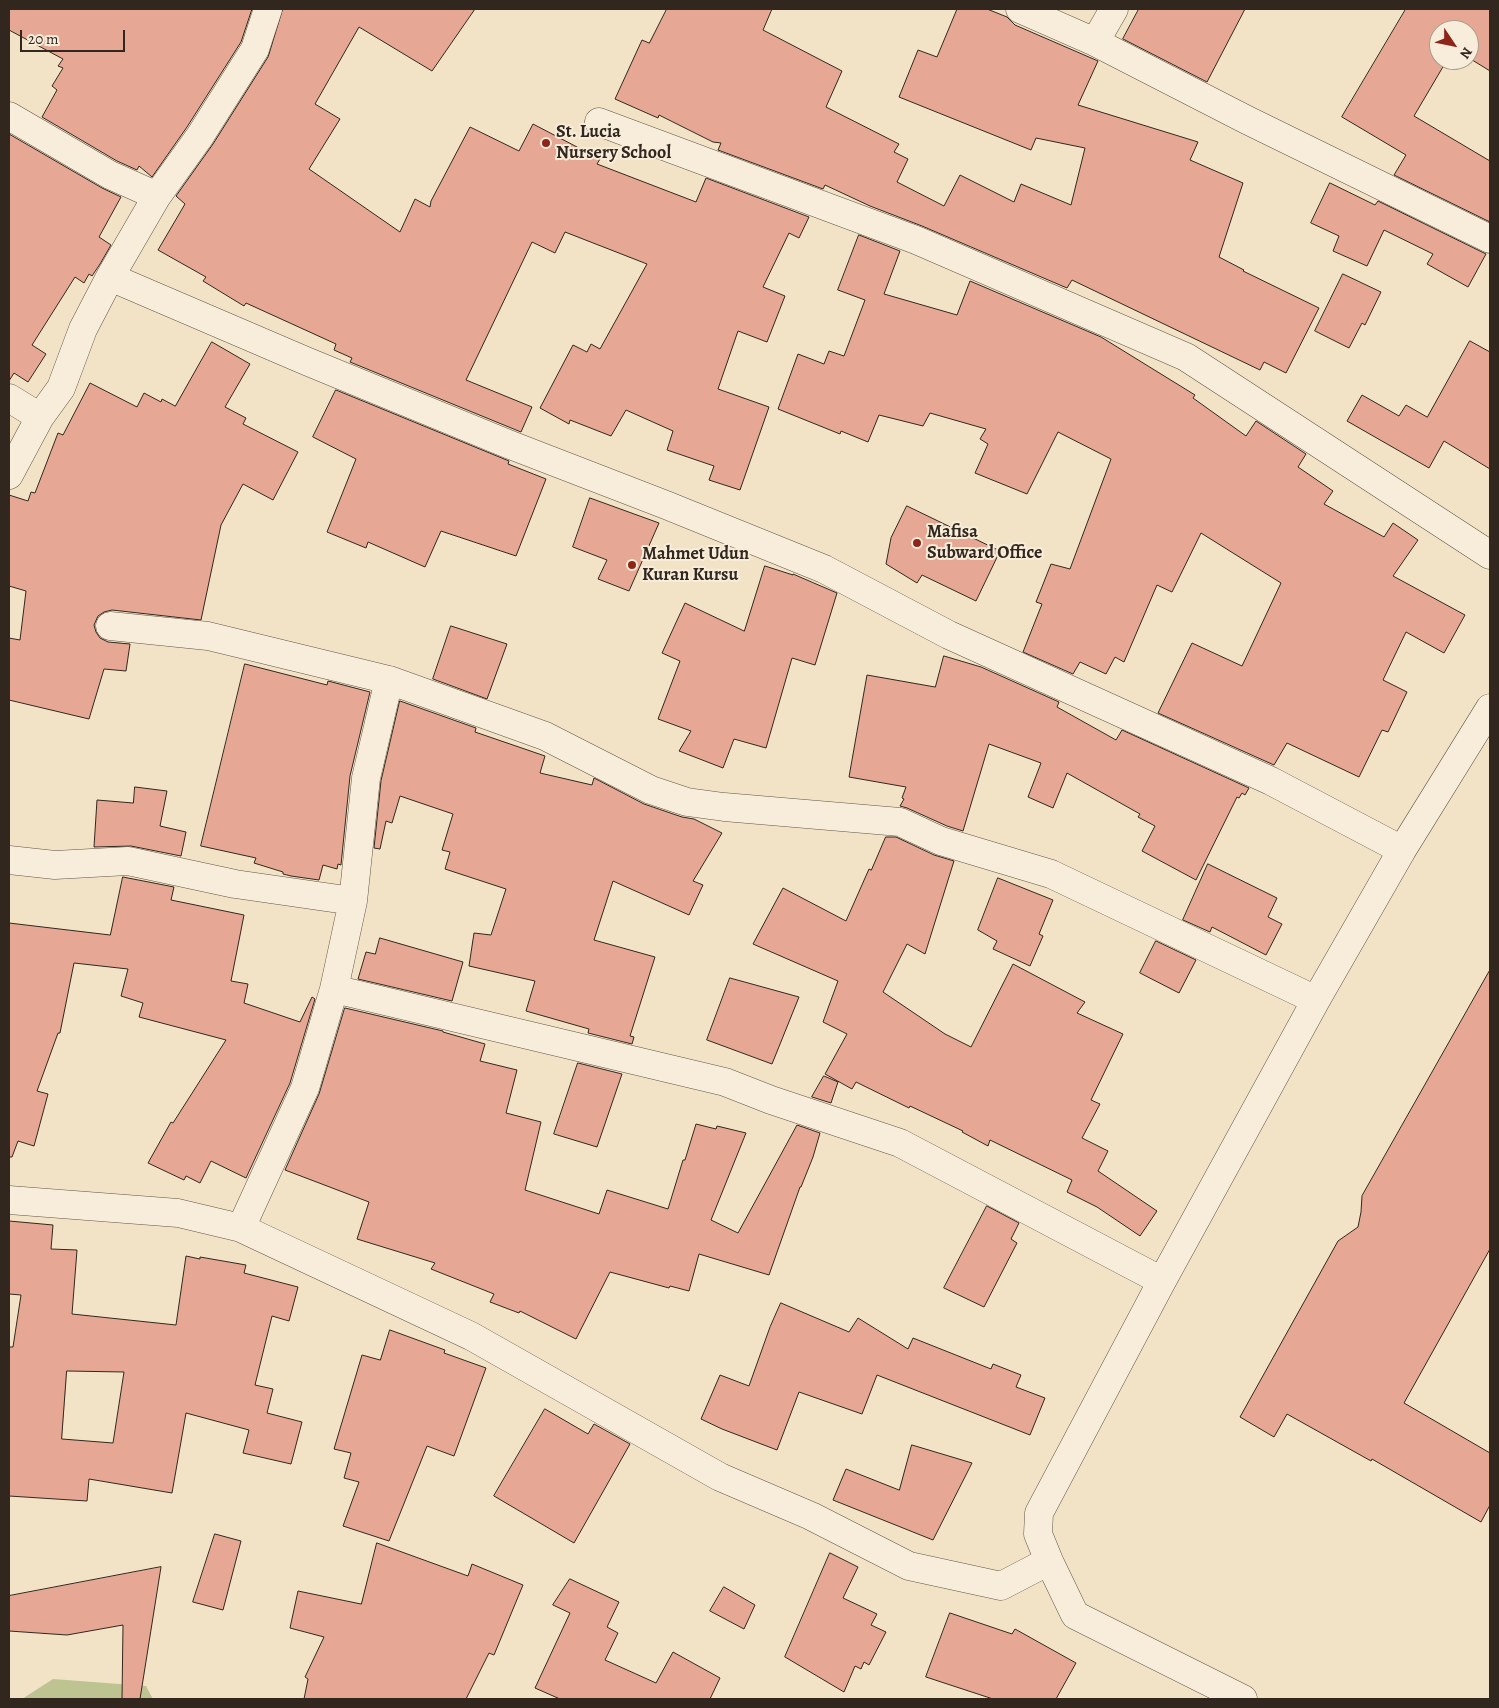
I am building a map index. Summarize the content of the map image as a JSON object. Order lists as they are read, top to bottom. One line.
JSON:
{"places":["St. Lucia Nursery School","Mafisa Subward Office","Mahmet Udun Kuran Kursu"],"scale_bar":"20 m","north":"bottom right"}
